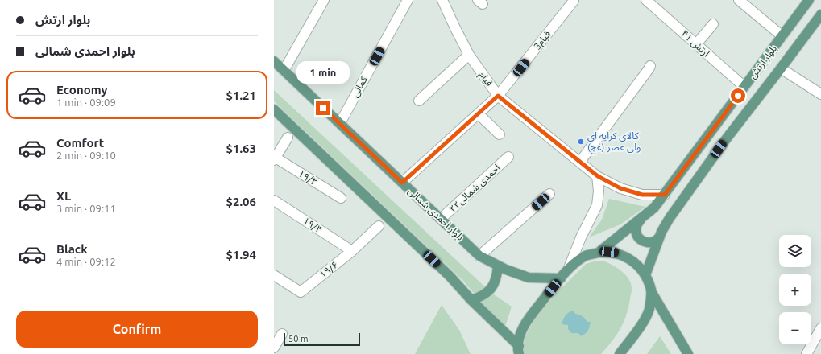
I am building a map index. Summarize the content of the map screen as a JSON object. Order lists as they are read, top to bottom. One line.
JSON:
{"streets":{"main road":["بلوار ارتش","بلوار احمدی شمالی"],"street":["قیام3","ارتش ۴۱","قیام","کمالی","۱۹/۲","احمدی شمالی۲۲","۱۹/۴","۱۹/۶"]},"crossings":[["قیام3","قیام"],["قیام3","بلوار احمدی شمالی"],["ارتش ۴۱","بلوار ارتش"],["بلوار ارتش","قیام"],["کمالی","بلوار احمدی شمالی"],["احمدی شمالی۲۲","بلوار احمدی شمالی"],["۱۹/۴","۱۹/۶"]],"places":["کالای کرایه ای ولی عصر (عج)"],"scale_bar":"50 m","page":{"banner":["بلوار ارتش","بلوار احمدی شمالی"],"bubble":"1 min","list":[{"name":"Economy","note":"1 min · 09:09","value":"$1.21"},{"name":"Comfort","note":"2 min · 09:10","value":"$1.63"},{"name":"XL","note":"3 min · 09:11","value":"$2.06"},{"name":"Black","note":"4 min · 09:12","value":"$1.94"}],"map_buttons":["+","−"],"buttons":"Confirm","scale":"50 m"}}
